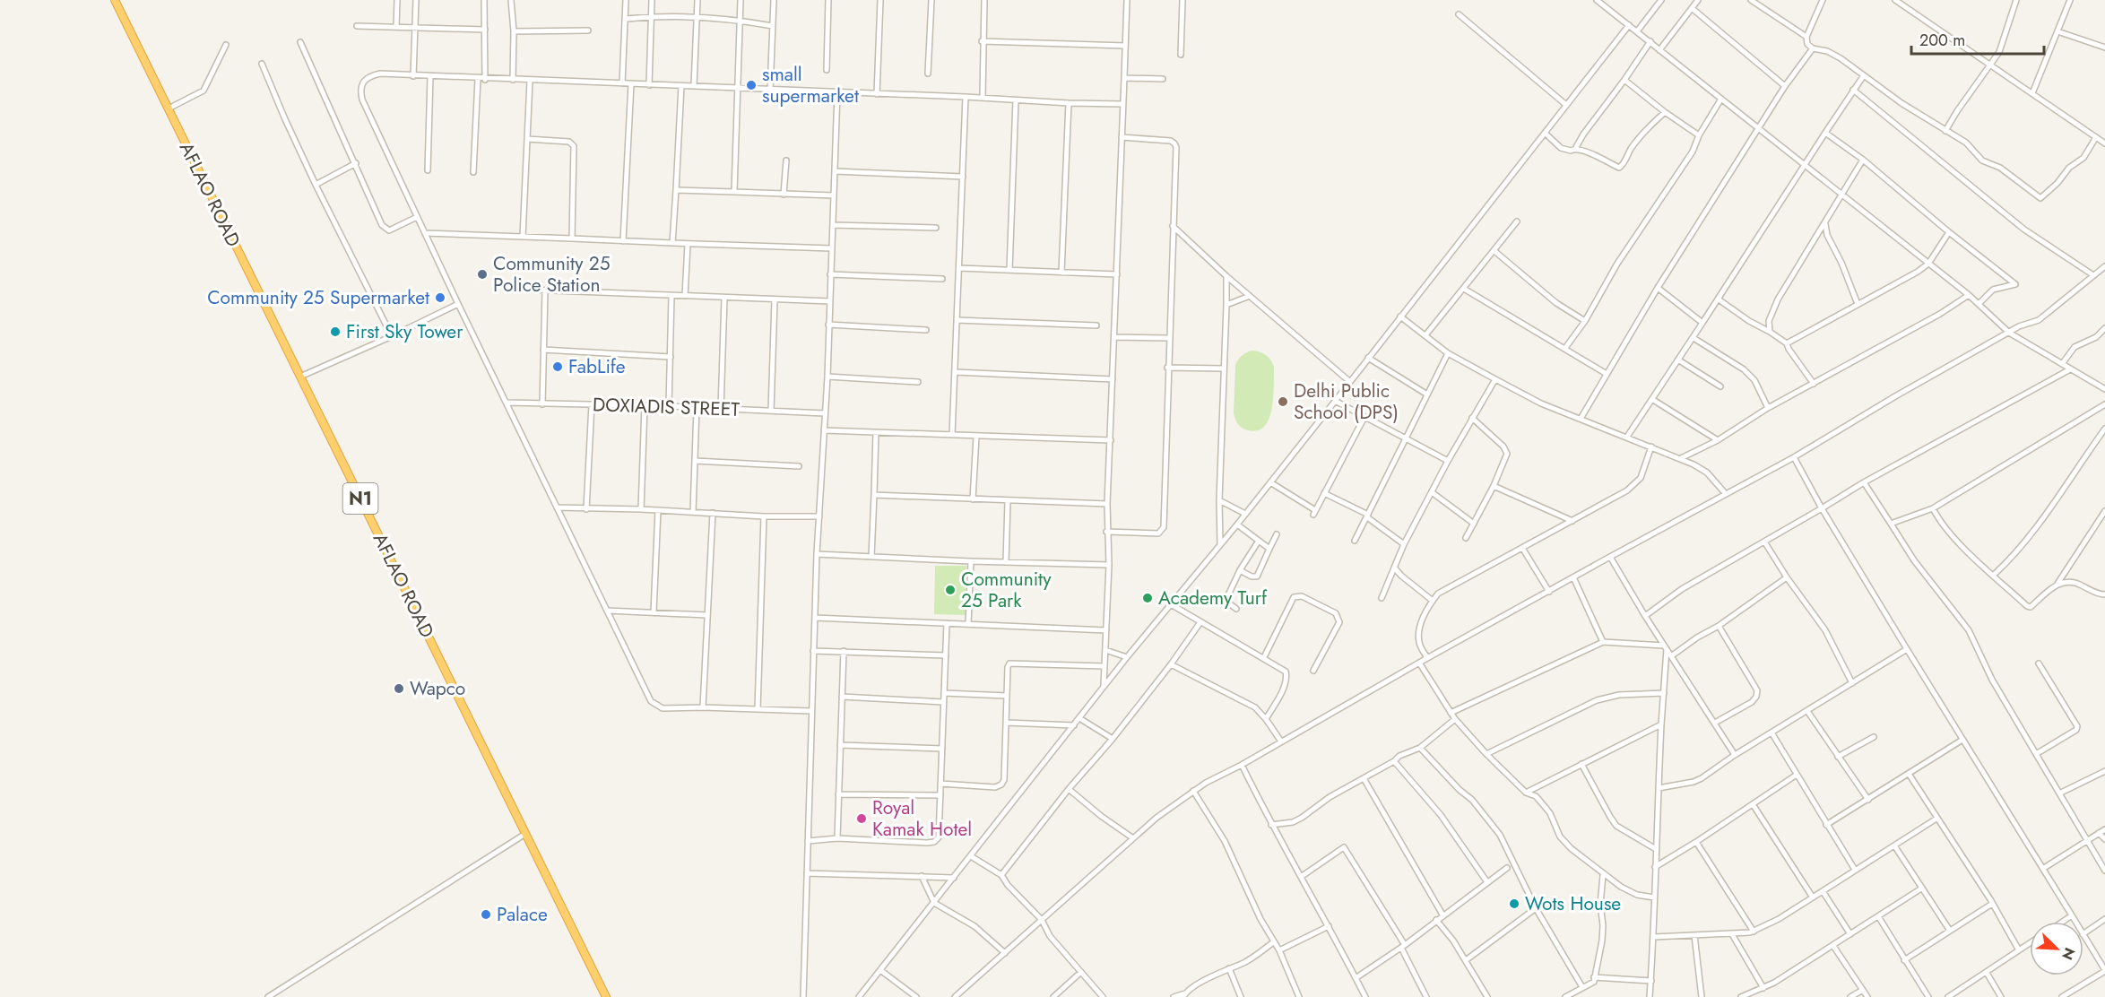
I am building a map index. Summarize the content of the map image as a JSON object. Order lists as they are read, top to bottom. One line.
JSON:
{"streets":{"highway":["AFLAO ROAD","N1"],"street":["DOXIADIS STREET"]},"places":["small supermarket","Community 25 Police Station","Community 25 Supermarket","First Sky Tower","FabLife","Delhi Public School (DPS)","Community 25 Park","Academy Turf","Wapco","Royal Kamak Hotel","Wots House","Palace"],"scale_bar":"200 m","north":"bottom right"}
